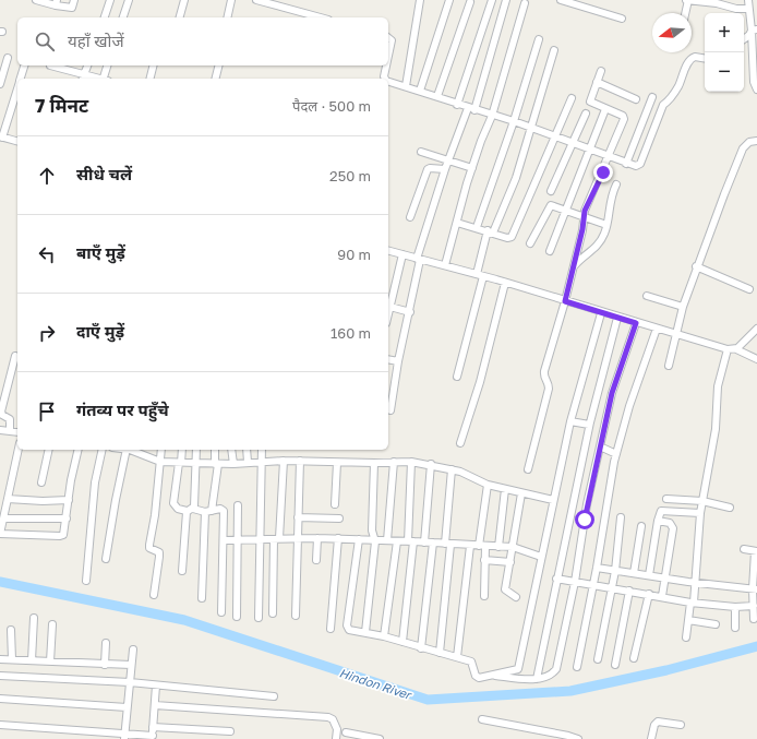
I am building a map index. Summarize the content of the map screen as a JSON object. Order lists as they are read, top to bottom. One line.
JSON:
{"water":["Hindon River"],"north":"left","page":{"map_buttons":["+","−"],"search":"यहाँ खोजें","heading":["7 मिनट","पैदल · 500 m"],"list":[["सीधे चलें","250 m"],["बाएँ मुड़ें","90 m"],["दाएँ मुड़ें","160 m"],"गंतव्य पर पहुँचे"]}}
